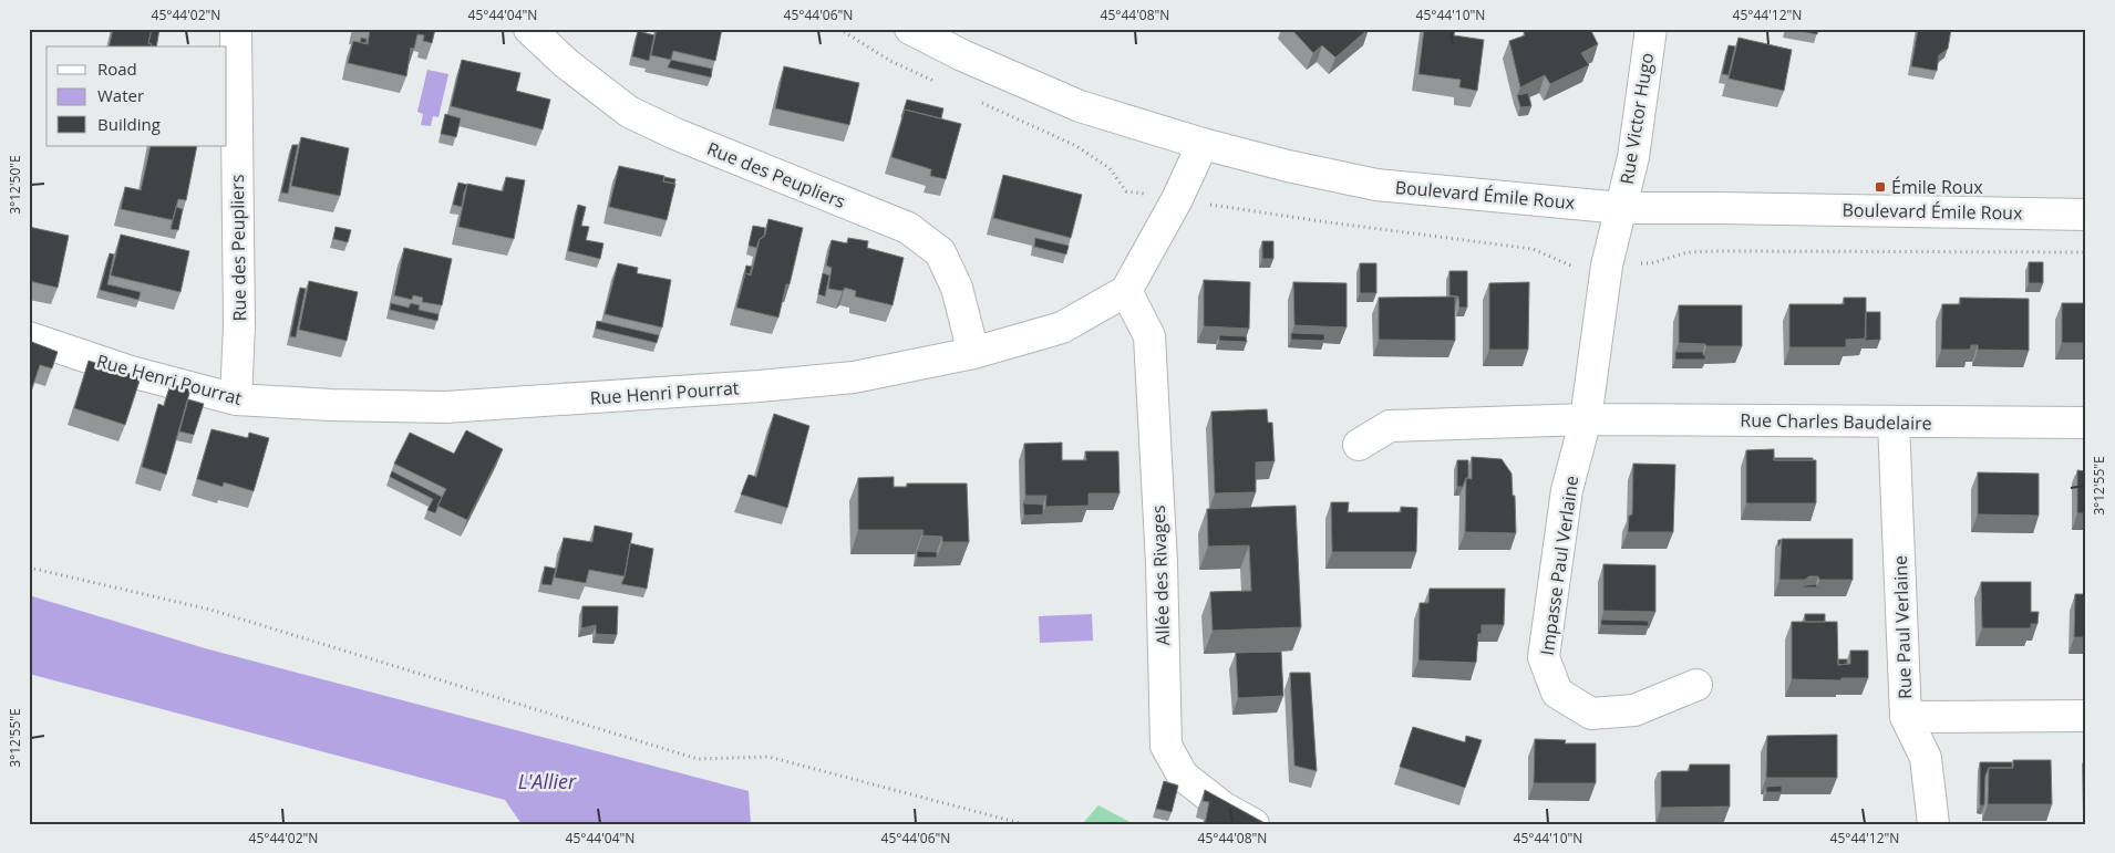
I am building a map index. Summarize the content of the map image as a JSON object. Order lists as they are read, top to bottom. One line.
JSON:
{"streets":{"street":["Rue Victor Hugo","Rue des Peupliers","Boulevard Émile Roux","Rue Henri Pourrat","Rue Charles Baudelaire","Impasse Paul Verlaine","Allée des Rivages","Rue Paul Verlaine"]},"crossings":[["Rue Victor Hugo","Boulevard Émile Roux"],["Rue des Peupliers","Rue Henri Pourrat"],["Rue Henri Pourrat","Allée des Rivages"],["Rue Charles Baudelaire","Impasse Paul Verlaine"],["Rue Charles Baudelaire","Rue Paul Verlaine"]],"water":["L'Allier"],"places":{"transit":["Émile Roux"]},"legend":["Road","Water","Building"],"coordinates":["45°44'02\"N","45°44'04\"N","45°44'06\"N","45°44'08\"N","45°44'10\"N","45°44'12\"N","3°12'50\"E","3°12'55\"E"]}
